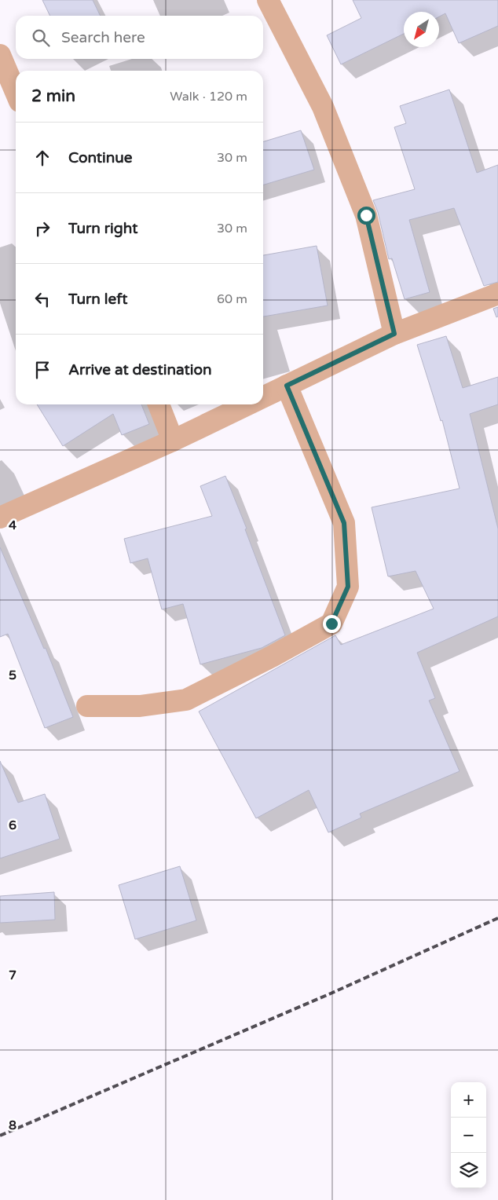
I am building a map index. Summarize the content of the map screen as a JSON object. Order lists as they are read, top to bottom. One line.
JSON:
{"north":"bottom left","page":{"search":"Search here","heading":["2 min","Walk · 120 m"],"list":[["Continue","30 m"],["Turn right","30 m"],["Turn left","60 m"],"Arrive at destination"],"map_buttons":["+","−"]},"grid":{"rows":["4","5","6","7","8"]}}
